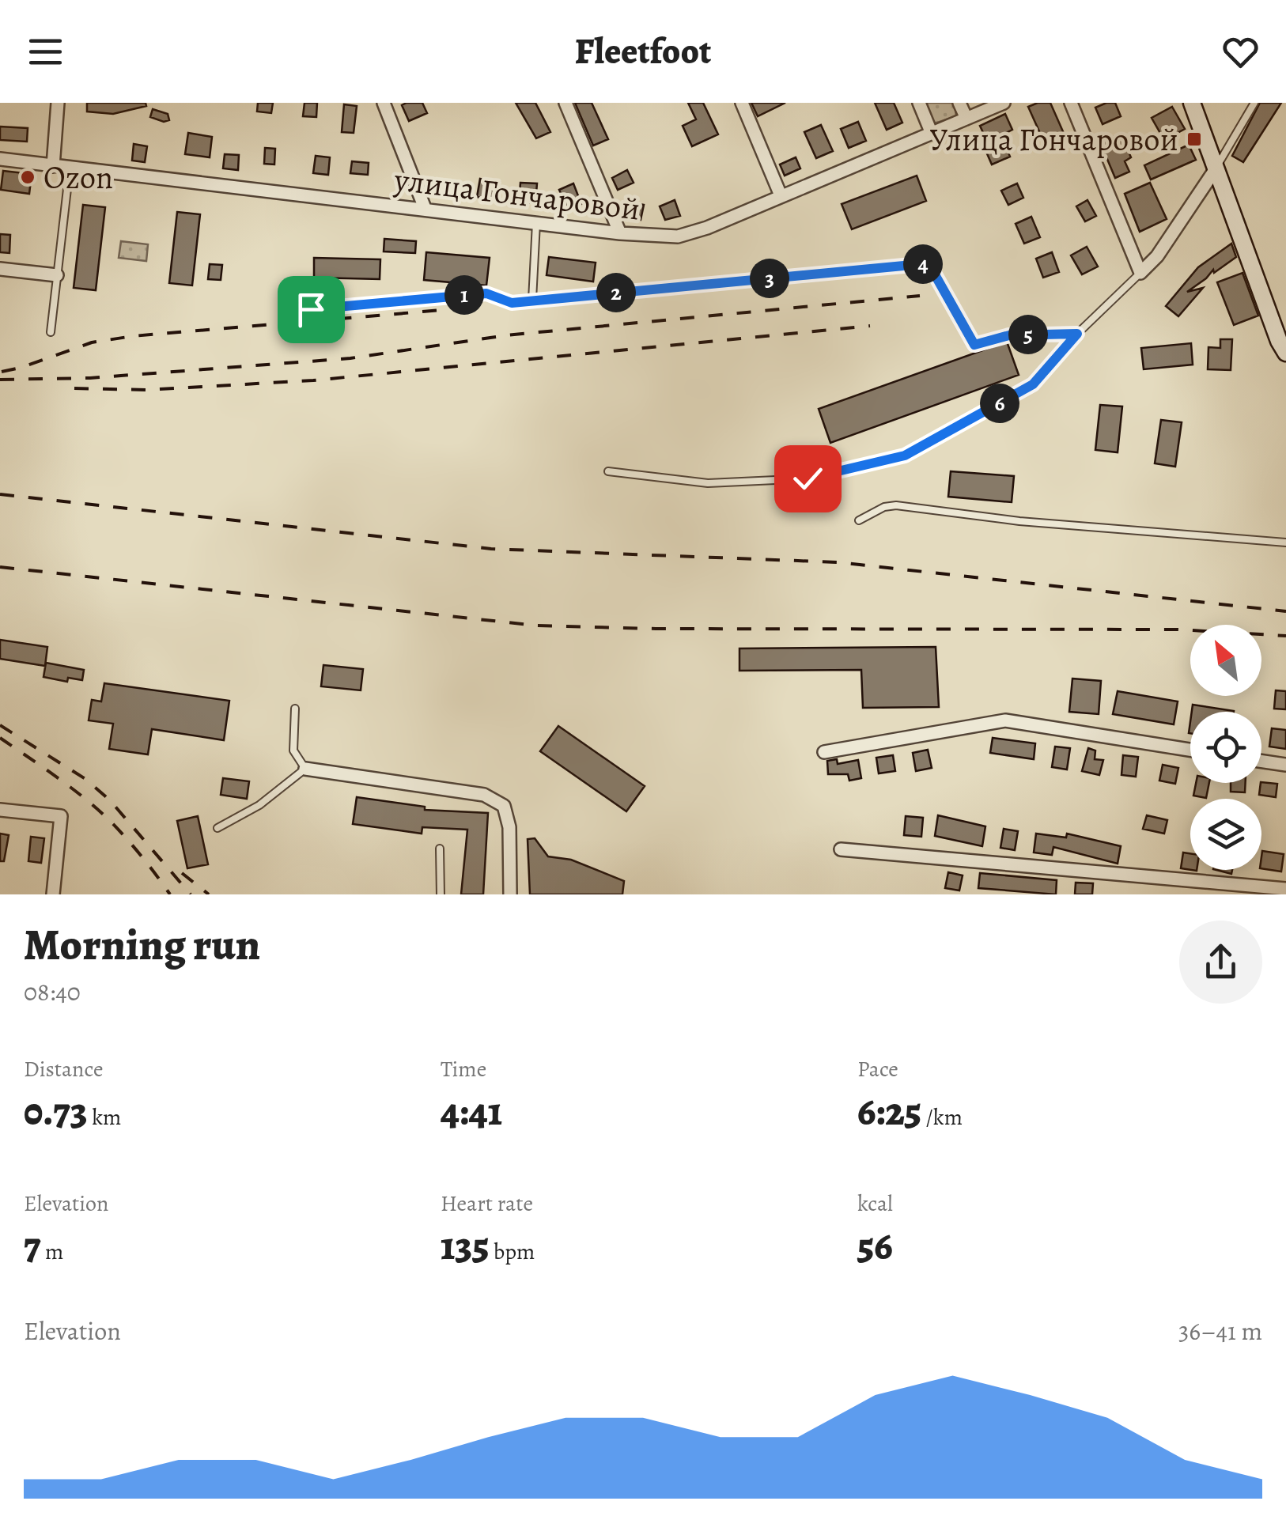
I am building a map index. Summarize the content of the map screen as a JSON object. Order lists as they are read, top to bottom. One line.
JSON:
{"streets":{"street":["улица Гончаровой"]},"places":{"transit":["Улица Гончаровой"],"other":["Ozon"]},"north":"top left","page":{"header":"Fleetfoot","pins":["4","3","2","1","5","6"],"heading":["Morning run","08:40"],"stats":[["Distance","0.73 km"],["Time","4:41"],["Pace","6:25 /km"],["Elevation","7 m"],["Heart rate","135 bpm"],["kcal","56"]],"chart":["Elevation","36–41 m"]}}
